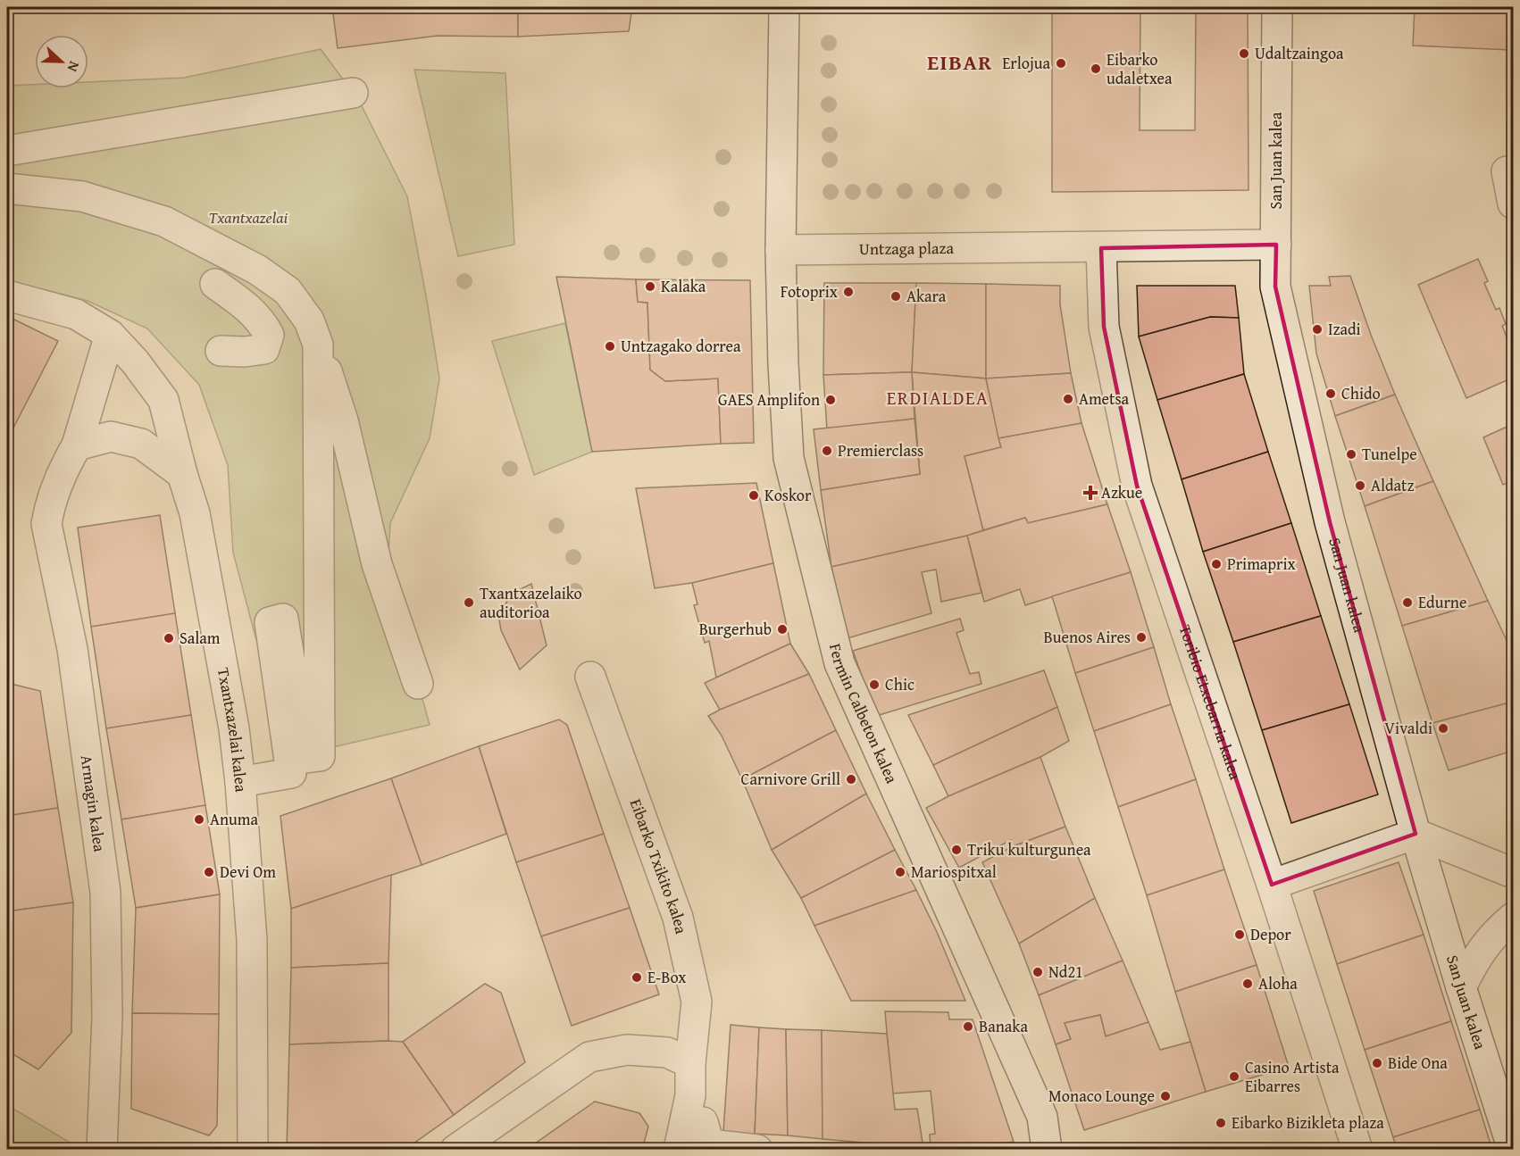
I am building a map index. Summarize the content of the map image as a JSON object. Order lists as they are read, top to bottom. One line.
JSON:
{"streets":{"street":["San Juan kalea","Untzaga plaza","Toribio Etxebarria kalea","Fermin Calbeton kalea","Txantxazelai kalea","Armagin kalea","Eibarko Txikito kalea"]},"crossings":[["San Juan kalea","Untzaga plaza"],["Untzaga plaza","Toribio Etxebarria kalea"],["Untzaga plaza","Fermin Calbeton kalea"]],"districts":["EIBAR","ERDIALDEA"],"parks":["Txantxazelai"],"places":{"other":["Udaltzaingoa","Erlojua","Eibarko udaletxea","Kalaka","Fotoprix","Akara","Izadi","Untzagako dorrea","Chido","Ametsa","GAES Amplifon","Premierclass","Tunelpe","Aldatz","Koskor","Primaprix","Txantxazelaiko auditorioa","Edurne","Burgerhub","Buenos Aires","Salam","Chic","Vivaldi","Carnivore Grill","Anuma","Triku kulturgunea","Devi Om","Mariospitxal","Depor","Nd21","E-Box","Aloha","Banaka","Bide Ona","Casino Artista Eibarres","Monaco Lounge","Eibarko Bizikleta plaza"],"health":["Azkue"]},"north":"right"}
